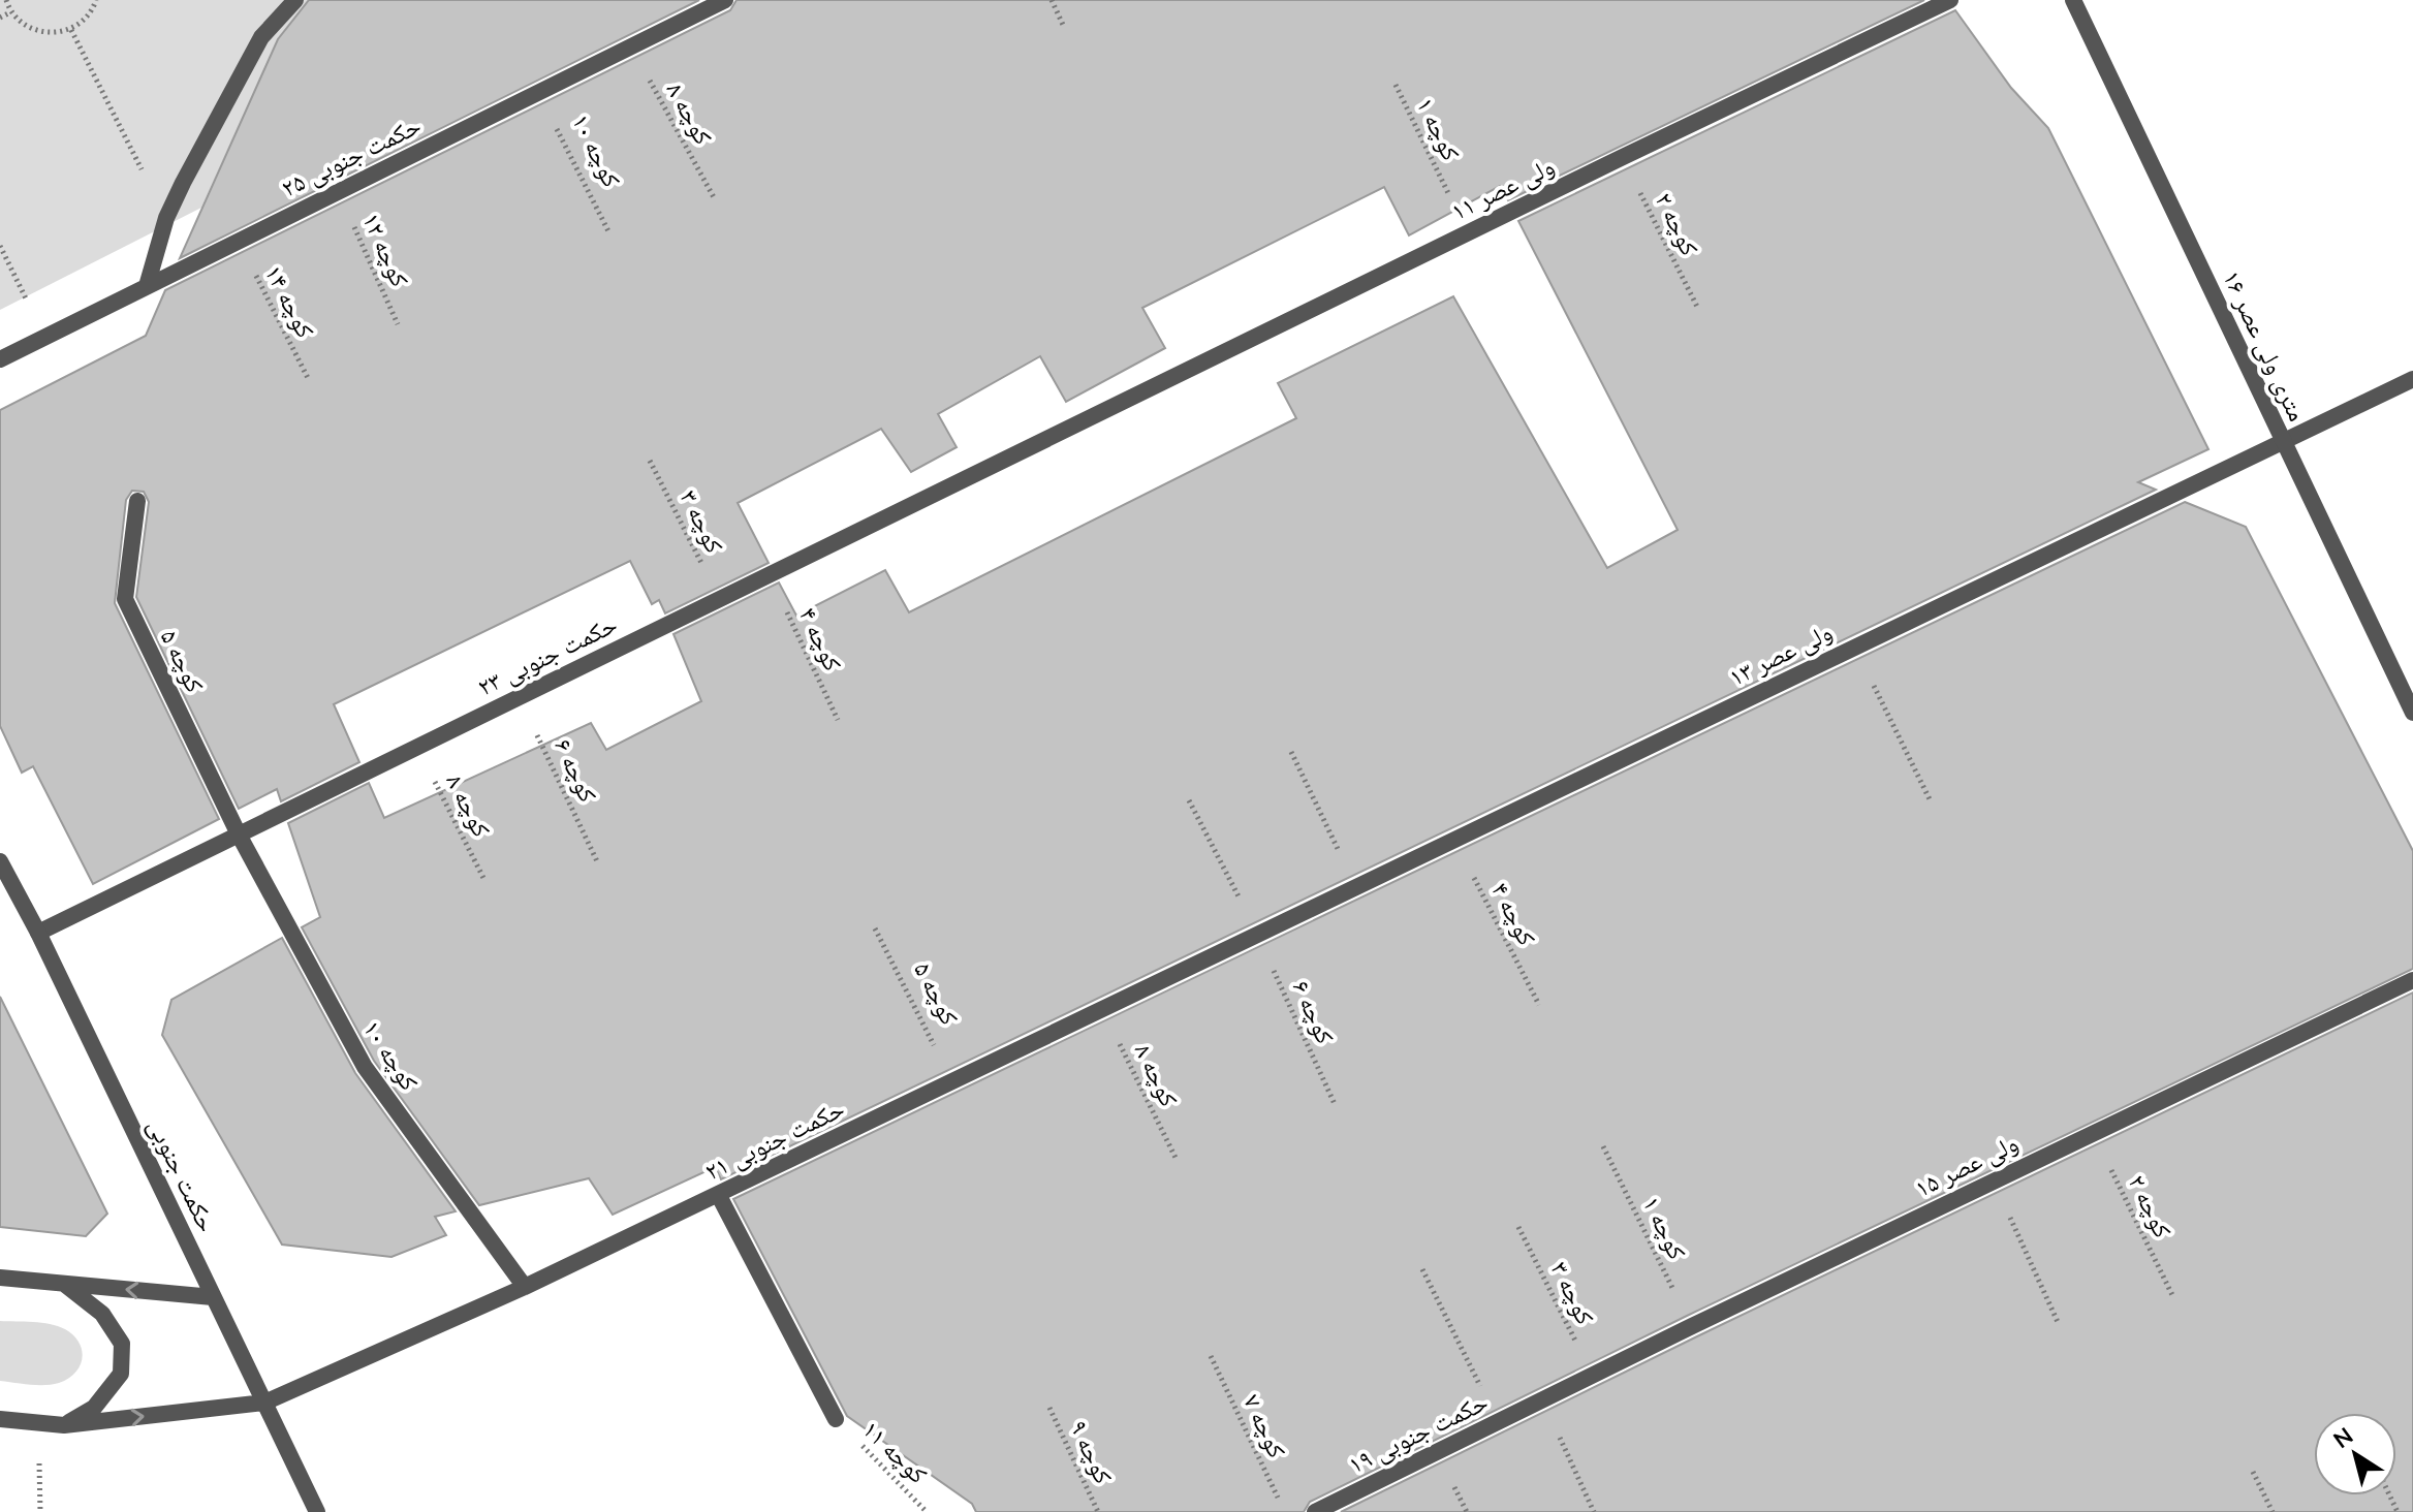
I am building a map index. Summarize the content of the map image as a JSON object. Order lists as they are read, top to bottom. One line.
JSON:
{"streets":{"street":["کوچه ۱۰","حکمت جنوبی ۲۵","ولی عصر ۱۱","۱۶ متری ولی عصر","ولی عصر ۱۳","حکمت جنوبی ۲۳","کوچه ۵","حکمت جنوبی ۲۱","ولی عصر ۱۵","حکمت جنوبی","حکمت جنوبی ۱۹"],"path":["کوچه ۸","کوچه ۱","کوچه ۲","کوچه ۱۲","کوچه ۱۴","کوچه ۳","کوچه ۴","کوچه ۶","کوچه ۷","کوچه ۱۱","کوچه ۹"]},"crossings":[["کوچه ۸","حکمت جنوبی ۲۵"],["کوچه ۸","حکمت جنوبی ۲۳"],["کوچه ۸","حکمت جنوبی ۲۱"],["کوچه ۱","ولی عصر ۱۱"],["کوچه ۱","ولی عصر ۱۵"],["کوچه ۱۰","حکمت جنوبی ۲۵"],["کوچه ۱۰","حکمت جنوبی ۲۳"],["کوچه ۱۰","کوچه ۵"],["کوچه ۱۰","حکمت جنوبی ۲۱"],["حکمت جنوبی ۲۵","کوچه ۱۲"],["حکمت جنوبی ۲۵","کوچه ۱۴"],["ولی عصر ۱۱","کوچه ۲"],["ولی عصر ۱۱","حکمت جنوبی ۲۳"],["کوچه ۲","ولی عصر ۱۵"],["۱۶ متری ولی عصر","ولی عصر ۱۳"],["کوچه ۳","حکمت جنوبی ۲۳"],["کوچه ۳","ولی عصر ۱۵"],["کوچه ۴","ولی عصر ۱۳"],["کوچه ۴","حکمت جنوبی ۲۳"],["ولی عصر ۱۳","حکمت جنوبی ۲۱"],["حکمت جنوبی ۲۳","کوچه ۵"],["حکمت جنوبی ۲۳","کوچه ۶"],["حکمت جنوبی ۲۳","حکمت جنوبی"],["کوچه ۵","حکمت جنوبی ۲۱"],["کوچه ۶","حکمت جنوبی ۲۱"],["حکمت جنوبی ۲۱","حکمت جنوبی"],["ولی عصر ۱۵","حکمت جنوبی ۱۹"]],"north":"top left"}
